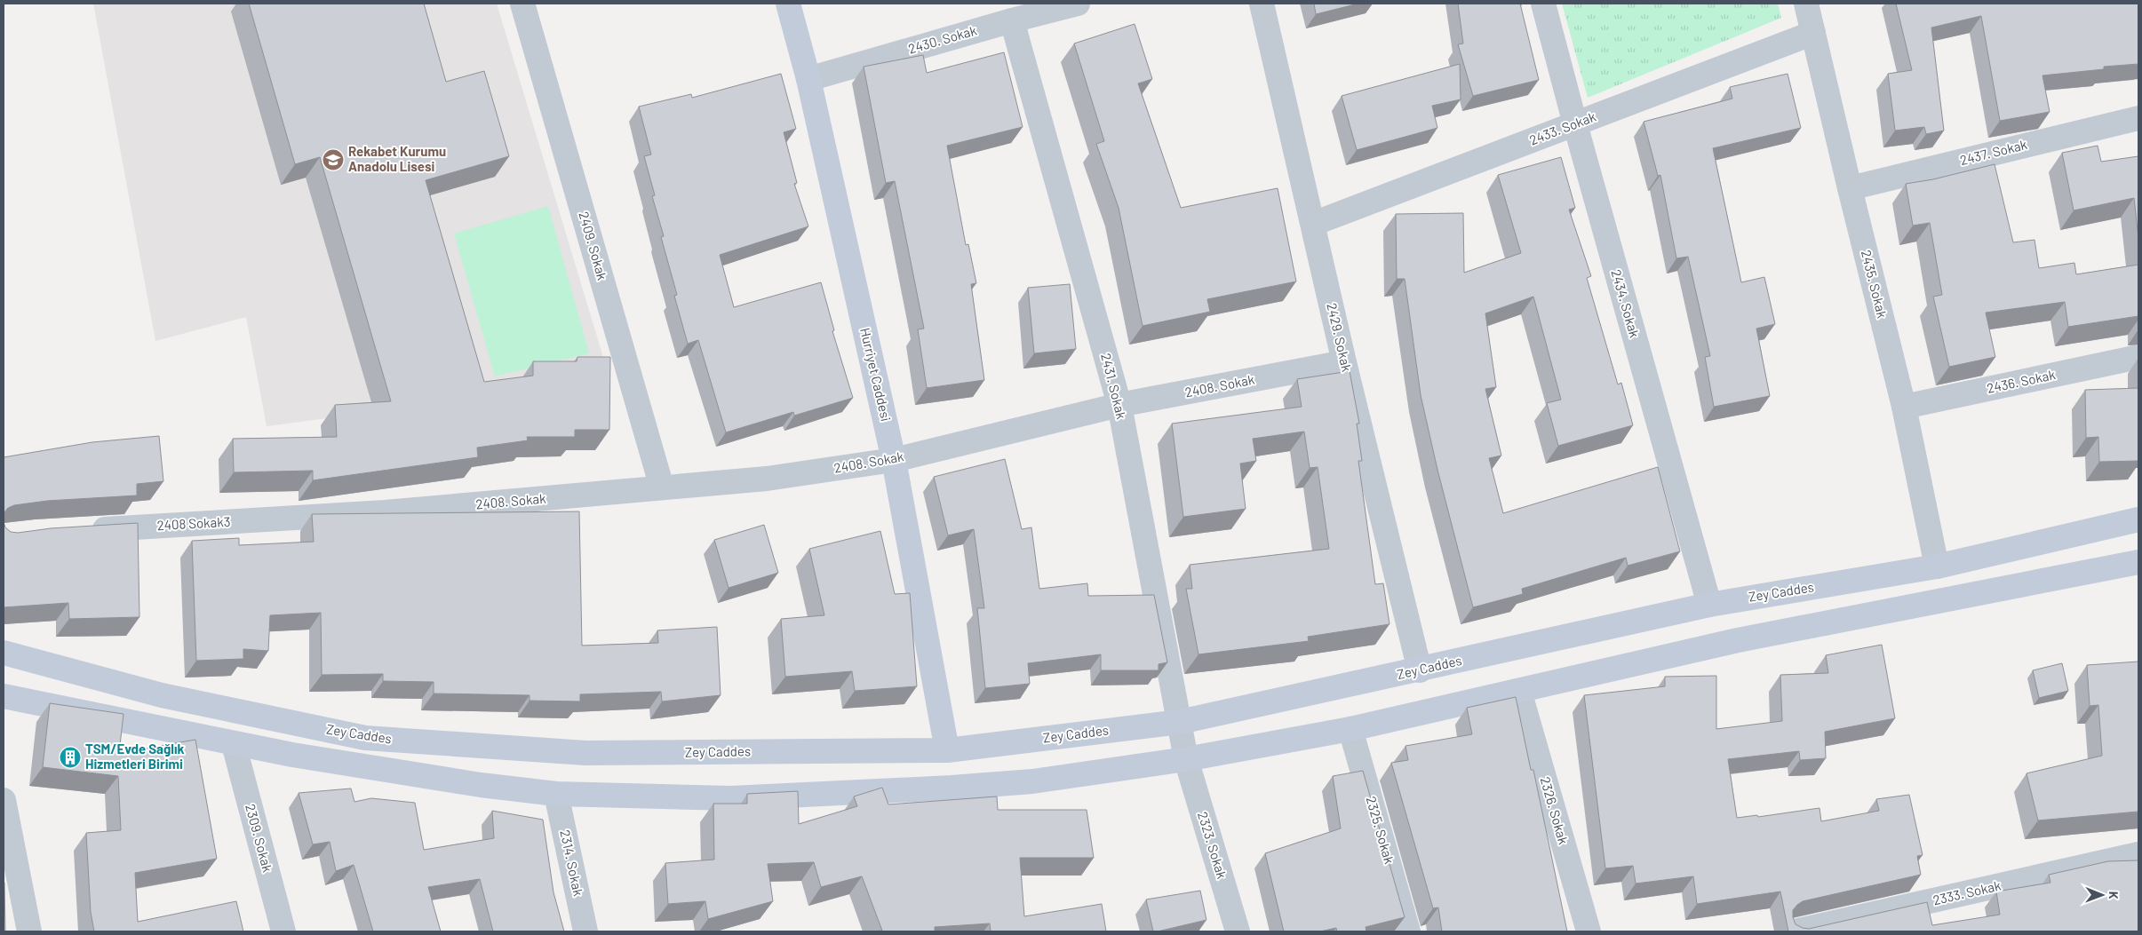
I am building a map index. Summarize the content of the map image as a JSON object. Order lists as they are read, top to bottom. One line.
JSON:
{"streets":{"main road":["Hurriyet Caddesi","Zey Caddes"],"street":["2430. Sokak","2433. Sokak","2437. Sokak","2409. Sokak","2435. Sokak","2434. Sokak","2429. Sokak","2436. Sokak","2431. Sokak","2408. Sokak","2408 Sokak3","2326. Sokak","2325. Sokak","2309. Sokak","2323. Sokak","2314. Sokak","2333. Sokak"]},"crossings":[["2430. Sokak","Hurriyet Caddesi"],["2430. Sokak","2431. Sokak"],["2433. Sokak","2435. Sokak"],["2433. Sokak","2434. Sokak"],["2433. Sokak","2429. Sokak"],["2437. Sokak","2435. Sokak"],["2409. Sokak","2408. Sokak"],["2435. Sokak","2436. Sokak"],["2435. Sokak","Zey Caddes"],["2434. Sokak","Zey Caddes"],["2429. Sokak","2408. Sokak"],["2429. Sokak","Zey Caddes"],["Hurriyet Caddesi","2408. Sokak"],["Hurriyet Caddesi","Zey Caddes"],["2431. Sokak","2408. Sokak"],["2431. Sokak","Zey Caddes"],["2431. Sokak","2323. Sokak"],["2408. Sokak","2408 Sokak3"]],"places":{"school or university":["Rekabet Kurumu Anadolu Lisesi"],"building":["TSM/Evde Sağlık Hizmetleri Birimi"]},"north":"right"}
